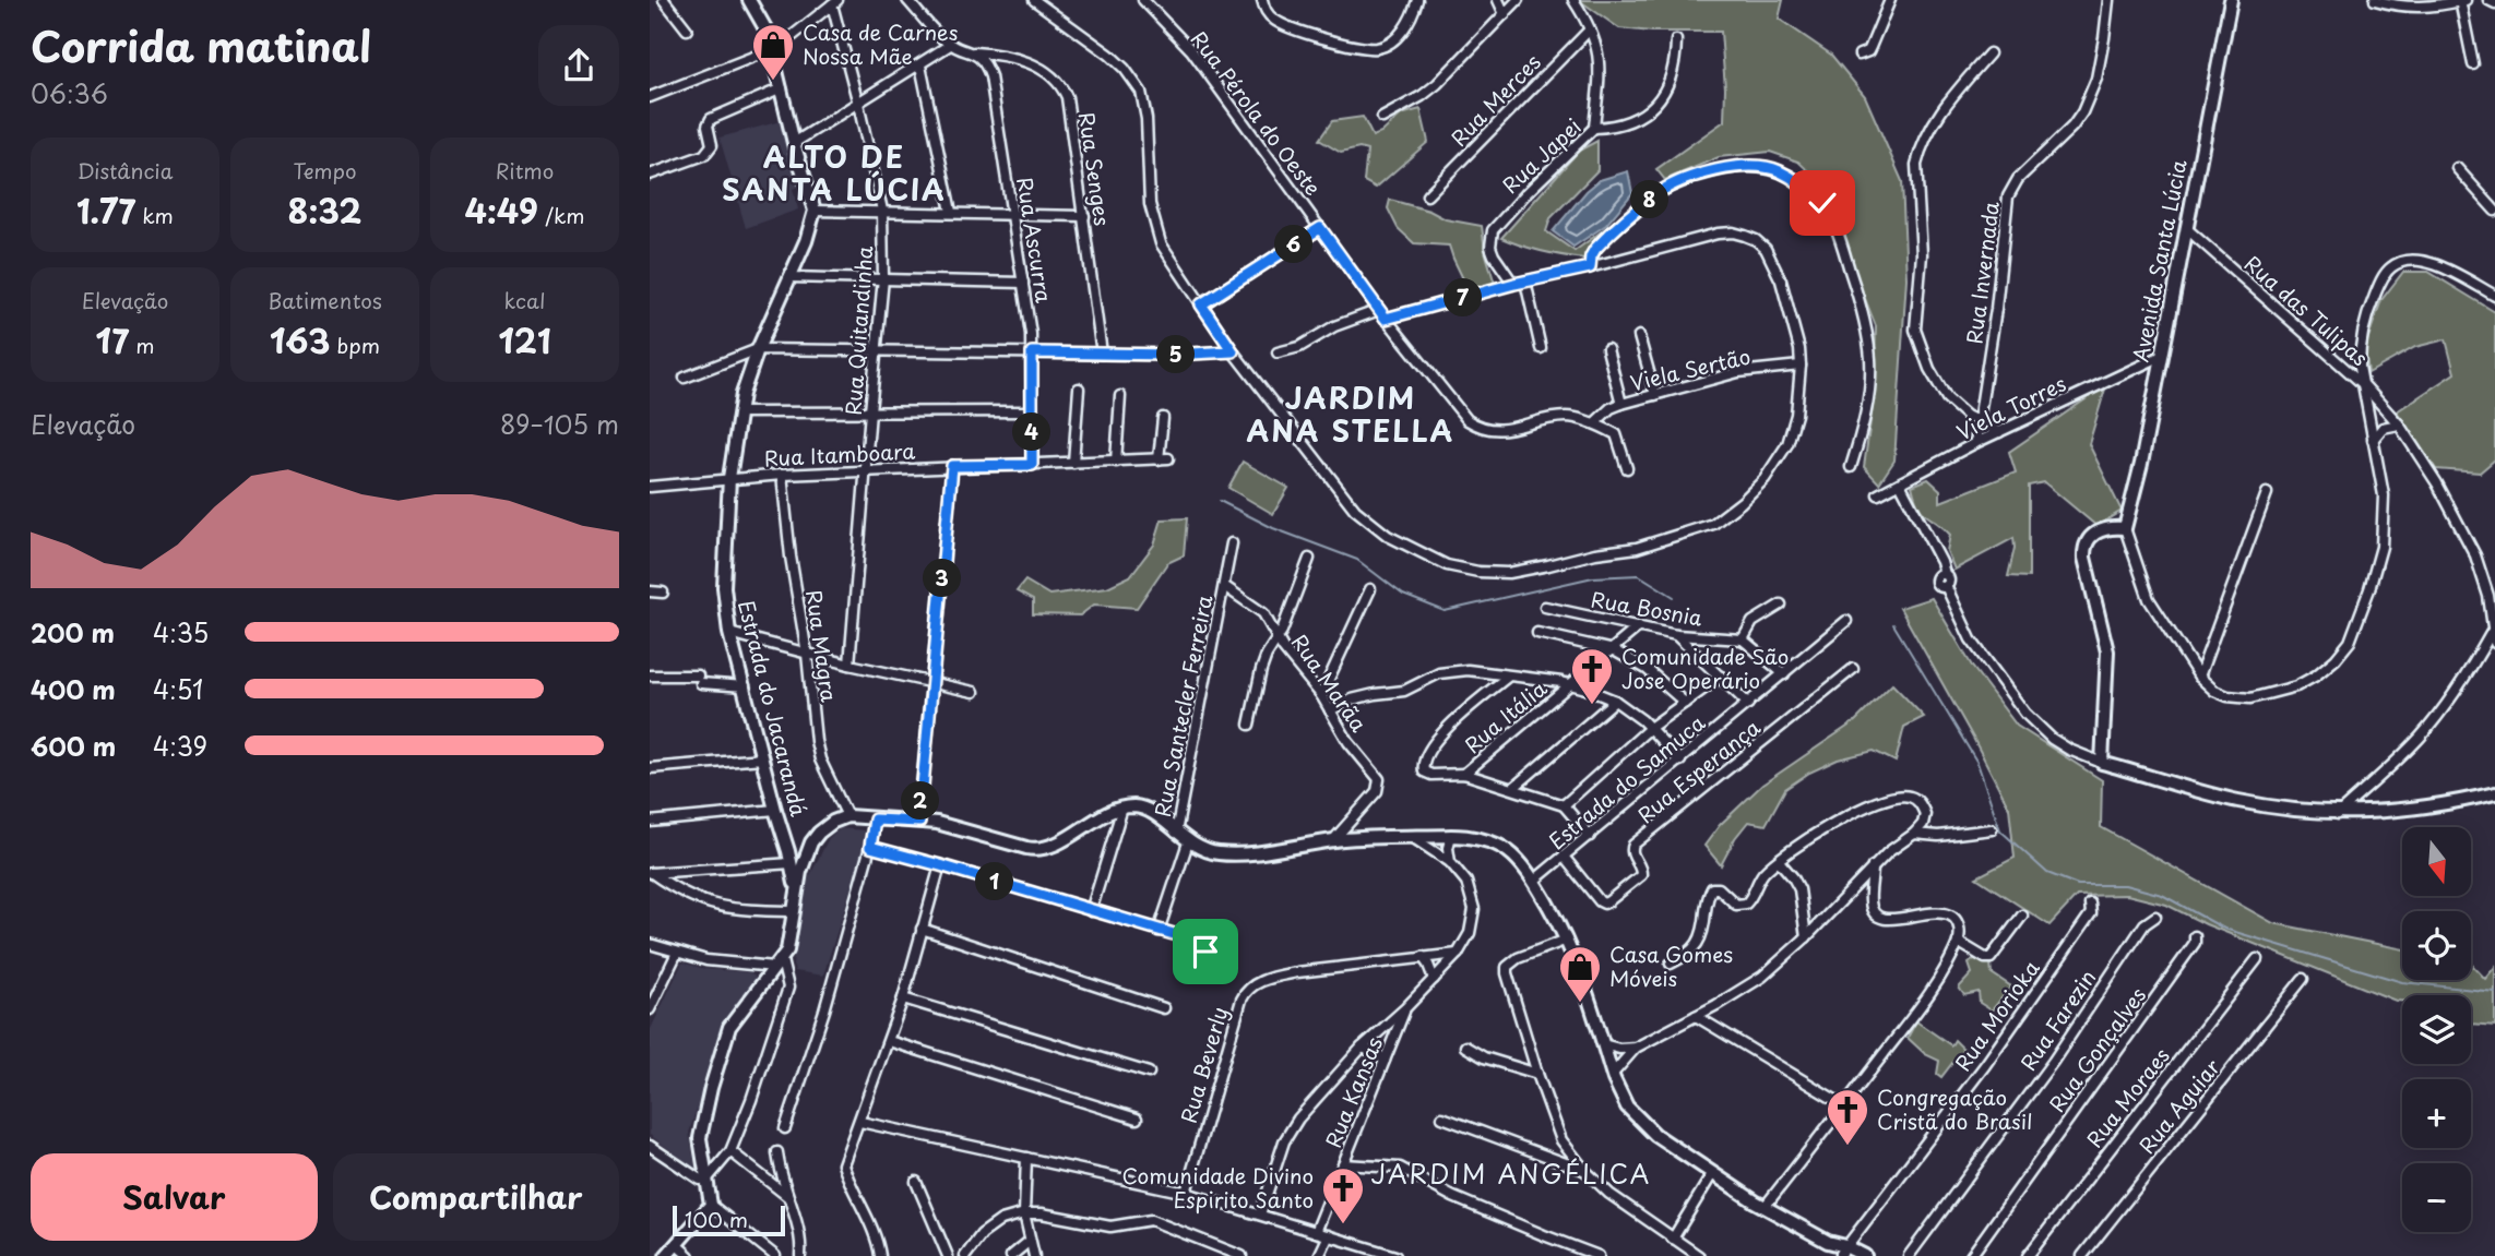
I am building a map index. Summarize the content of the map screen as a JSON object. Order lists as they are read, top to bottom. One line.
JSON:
{"streets":{"street":["Rua Merces","Rua Pérola do Oeste","Rua Japei","Rua Senges","Rua Ascurra","Avenida Santa Lúcia","Rua Invernada","Rua das Tulipas","Rua Quitandinha","Viela Sertão","Viela Torres","Rua Itamboara","Rua Bosnia","Rua Magra","Rua Marãa","Rua Santecler Ferreira","Estrada do Jacarandá","Rua Itália","Rua Esperança","Estrada do Samuca","Rua Morioka","Rua Farezin","Rua Gonçalves","Rua Beverly","Rua Kansas","Rua Moraes","Rua Aguiar"]},"crossings":[["Rua Pérola do Oeste","Viela Sertão"],["Rua Senges","Rua Ascurra"],["Rua Ascurra","Rua Itamboara"],["Avenida Santa Lúcia","Rua das Tulipas"],["Avenida Santa Lúcia","Viela Torres"],["Rua Invernada","Viela Torres"],["Rua Quitandinha","Rua Itamboara"],["Rua Itamboara","Rua Magra"],["Rua Itamboara","Estrada do Jacarandá"],["Rua Bosnia","Rua Itália"],["Rua Magra","Estrada do Jacarandá"],["Rua Marãa","Rua Santecler Ferreira"],["Rua Esperança","Estrada do Samuca"]],"districts":["ALTO DE SANTA LÚCIA","JARDIM ANA STELLA","JARDIM ANGÉLICA"],"places":{"shop":["Casa de Carnes Nossa Mãe","Casa Gomes Móveis"],"church":["Comunidade São Jose Operário","Congregação Cristã do Brasil","Comunidade Divino Espirito Santo"]},"scale_bar":"100 m","north":"bottom","page":{"heading":["Corrida matinal","06:36"],"stats":[["Distância","1.77 km"],["Tempo","8:32"],["Ritmo","4:49 /km"],["Elevação","17 m"],["Batimentos","163 bpm"],["kcal","121"]],"pins":["8","6","7","5","4","3","2","1"],"chart":["Elevação","89–105 m"],"list":[{"name":"200 m","note":"4:35"},{"name":"400 m","note":"4:51"},{"name":"600 m","note":"4:39"}],"map_buttons":["+","−"],"buttons":["Salvar","Compartilhar"],"scale":"100 m"}}
